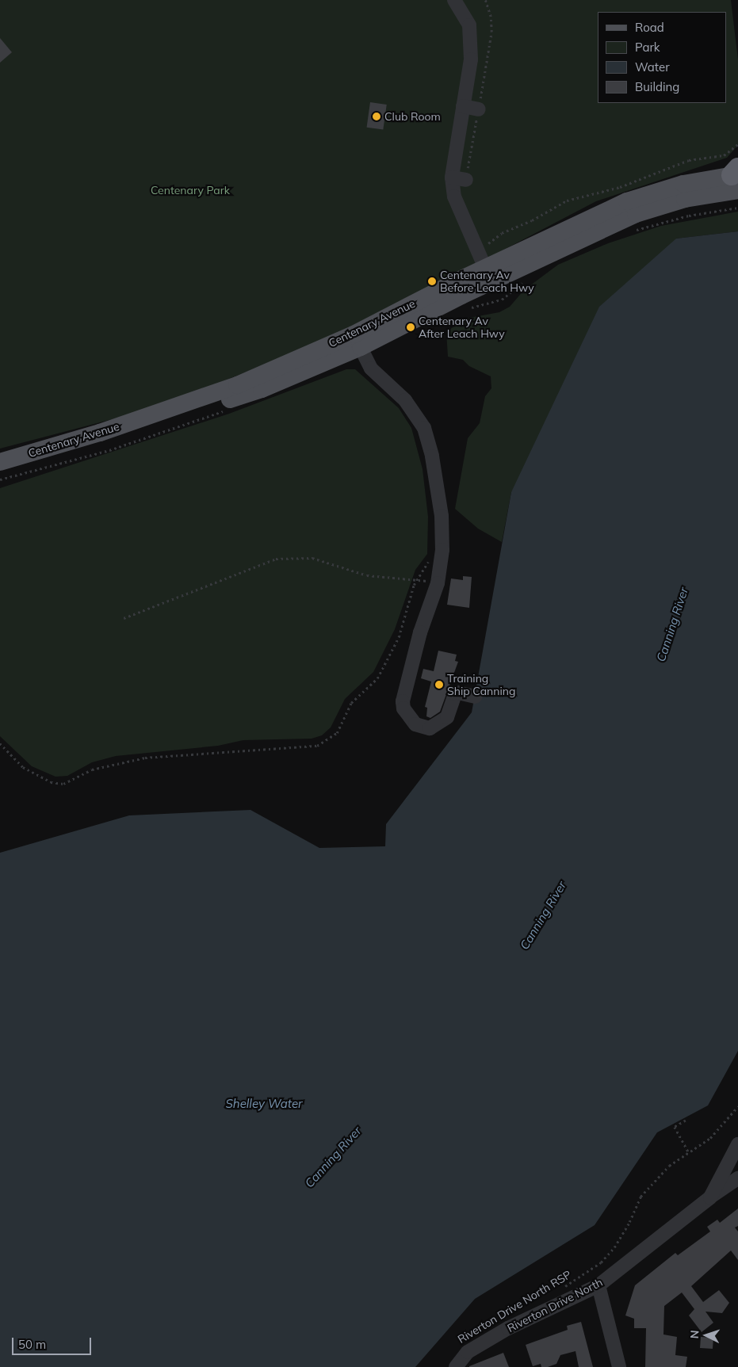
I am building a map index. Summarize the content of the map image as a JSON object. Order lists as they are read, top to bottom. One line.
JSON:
{"streets":{"main road":["Centenary Avenue"],"street":["Riverton Drive North"],"path":["Riverton Drive North RSP"]},"water":["Canning River","Shelley Water"],"parks":["Centenary Park"],"places":["Club Room","Centenary Av Before Leach Hwy","Centenary Av After Leach Hwy","Training Ship Canning"],"legend":["Road","Park","Water","Building"],"scale_bar":"50 m","north":"left"}
